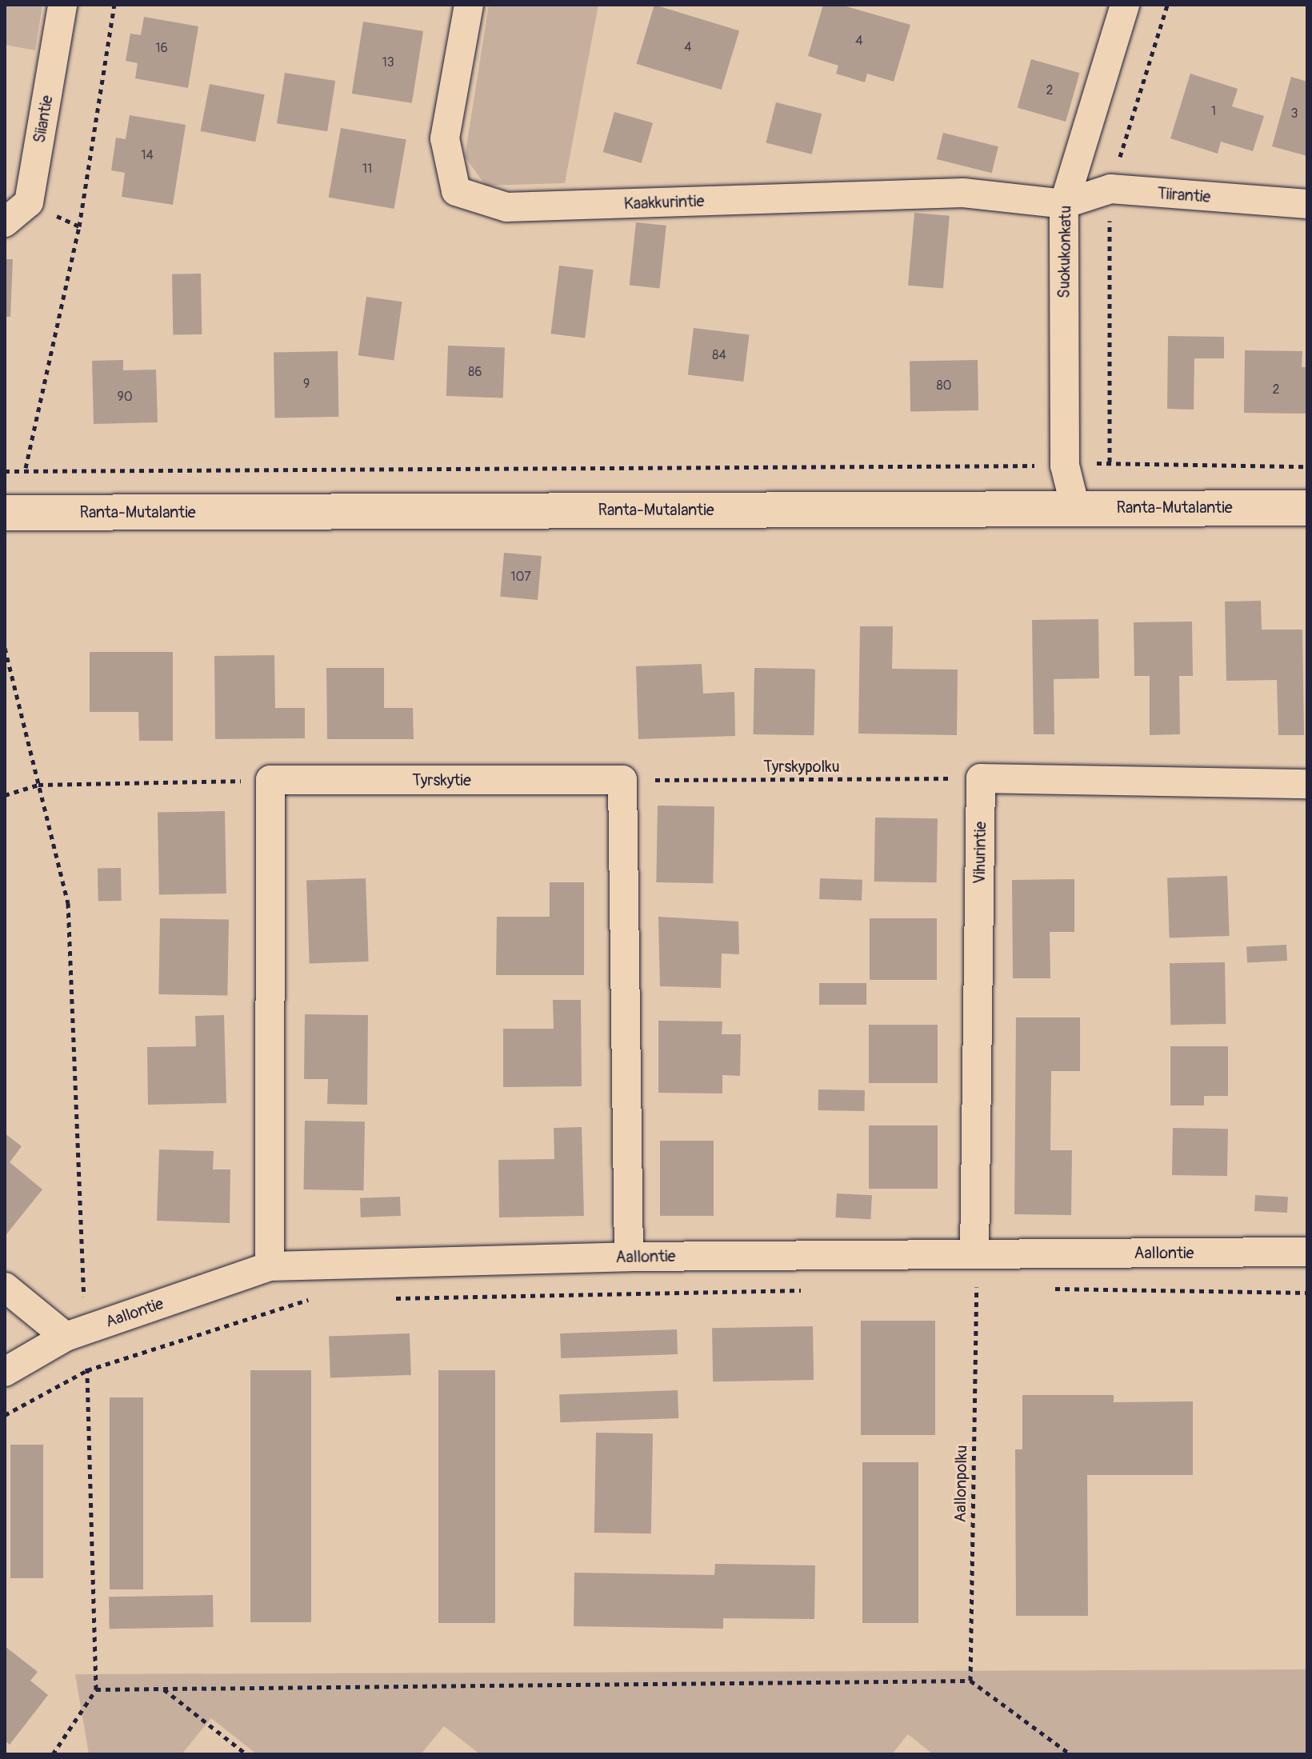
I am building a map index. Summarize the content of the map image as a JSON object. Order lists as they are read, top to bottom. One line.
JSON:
{"streets":{"street":["Siiantie","Tiirantie","Kaakkurintie","Suokukonkatu","Ranta-Mutalantie","Tyrskytie","Vihurintie","Aallontie"],"path":["Tyrskypolku","Aallonpolku"]},"crossings":[["Tiirantie","Kaakkurintie"],["Tiirantie","Suokukonkatu"],["Kaakkurintie","Suokukonkatu"],["Suokukonkatu","Ranta-Mutalantie"],["Tyrskypolku","Tyrskytie"],["Tyrskypolku","Vihurintie"],["Vihurintie","Aallontie"]],"house_numbers":["4","4","16","13","2","1","3","14","11","84","86","9","80","2","90","107"]}
